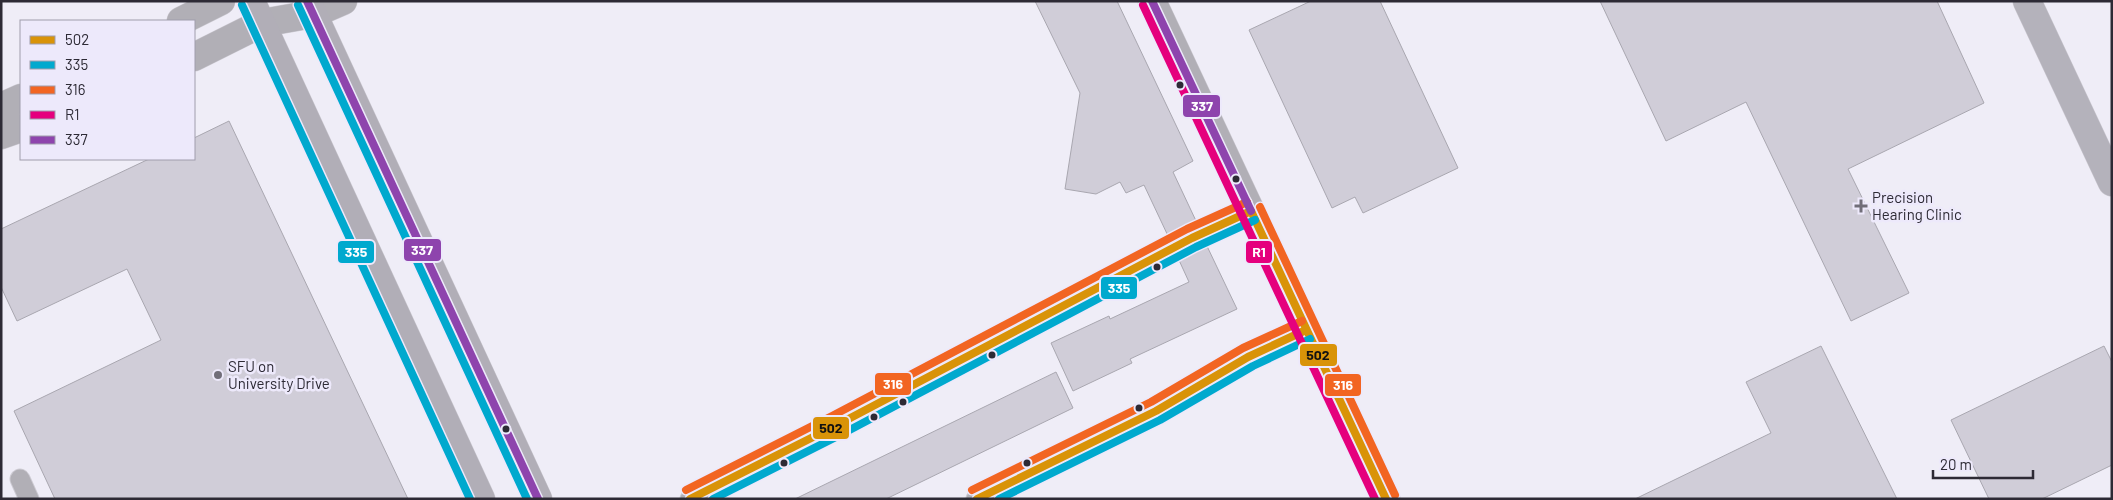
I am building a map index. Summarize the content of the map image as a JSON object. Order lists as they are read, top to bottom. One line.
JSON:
{"places":{"health":["Precision Hearing Clinic"],"other":["SFU on University Drive"]},"lines":["transit line 337","transit line 335","transit line R1","transit line 316","transit line 502"],"legend":["502","335","316","R1","337"],"scale_bar":"20 m"}
